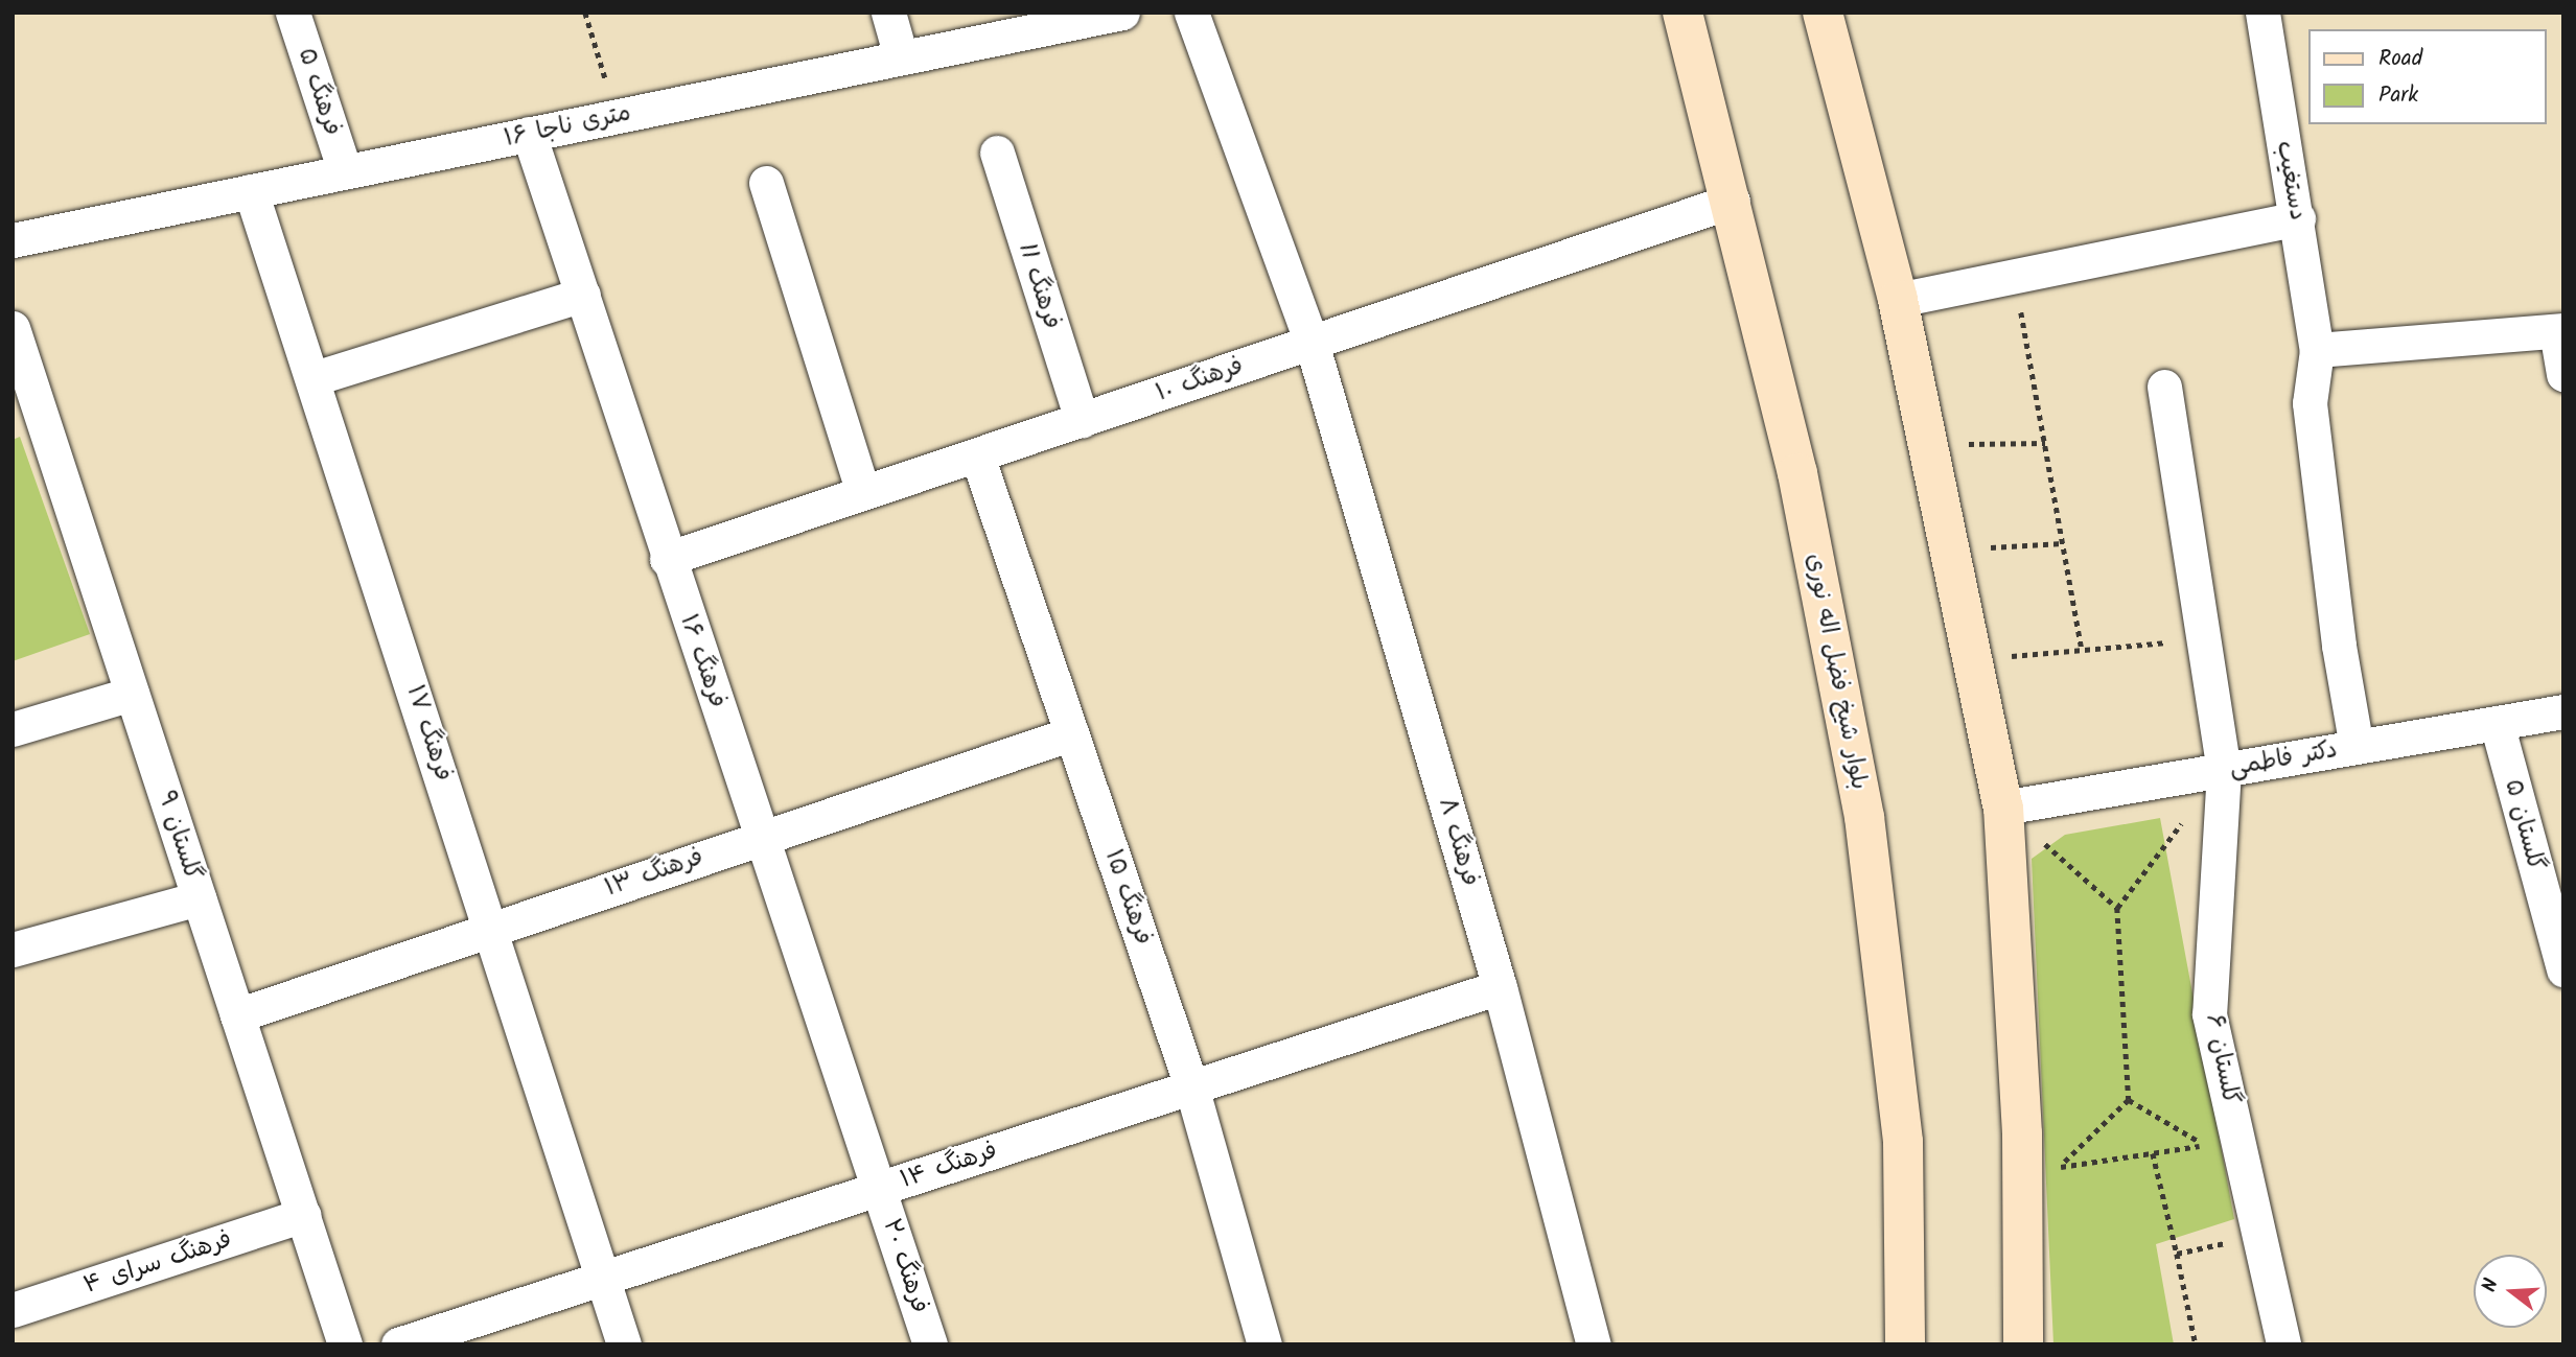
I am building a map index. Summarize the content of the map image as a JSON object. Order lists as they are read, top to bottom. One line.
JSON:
{"streets":{"street":["فرهنگ ۵","۱۶ متری ناجا","دستغیب","فرهنگ 11","فرهنگ ۱۰","فرهنگ ۱۶","بلوار شیخ فضل اله نوری","فرهنگ ۱۷","دکتر فاطمی","گلستان ۵","گلستان ۹","فرهنگ ۸","فرهنگ ۱۳","فرهنگ ۱۵","گلستان ۶","فرهنگ ۱۴","فرهنگ سرای ۴","فرهنگ ۲۰"]},"crossings":[["فرهنگ ۵","۱۶ متری ناجا"],["۱۶ متری ناجا","فرهنگ ۱۶"],["۱۶ متری ناجا","فرهنگ ۱۷"],["دستغیب","دکتر فاطمی"],["فرهنگ 11","فرهنگ ۱۰"],["فرهنگ ۱۰","فرهنگ ۱۶"],["فرهنگ ۱۰","بلوار شیخ فضل اله نوری"],["فرهنگ ۱۰","فرهنگ ۸"],["فرهنگ ۱۰","فرهنگ ۱۵"],["فرهنگ ۱۶","فرهنگ ۱۳"],["فرهنگ ۱۶","فرهنگ ۱۴"],["فرهنگ ۱۶","فرهنگ ۲۰"],["فرهنگ ۱۷","فرهنگ ۱۳"],["فرهنگ ۱۷","فرهنگ ۱۴"],["دکتر فاطمی","گلستان ۵"],["دکتر فاطمی","گلستان ۶"],["گلستان ۹","فرهنگ ۱۳"],["گلستان ۹","فرهنگ سرای ۴"],["فرهنگ ۸","فرهنگ ۱۴"],["فرهنگ ۱۳","فرهنگ ۱۵"],["فرهنگ ۱۵","فرهنگ ۱۴"],["فرهنگ ۱۴","فرهنگ ۲۰"]],"legend":["Road","Park"],"north":"left"}
